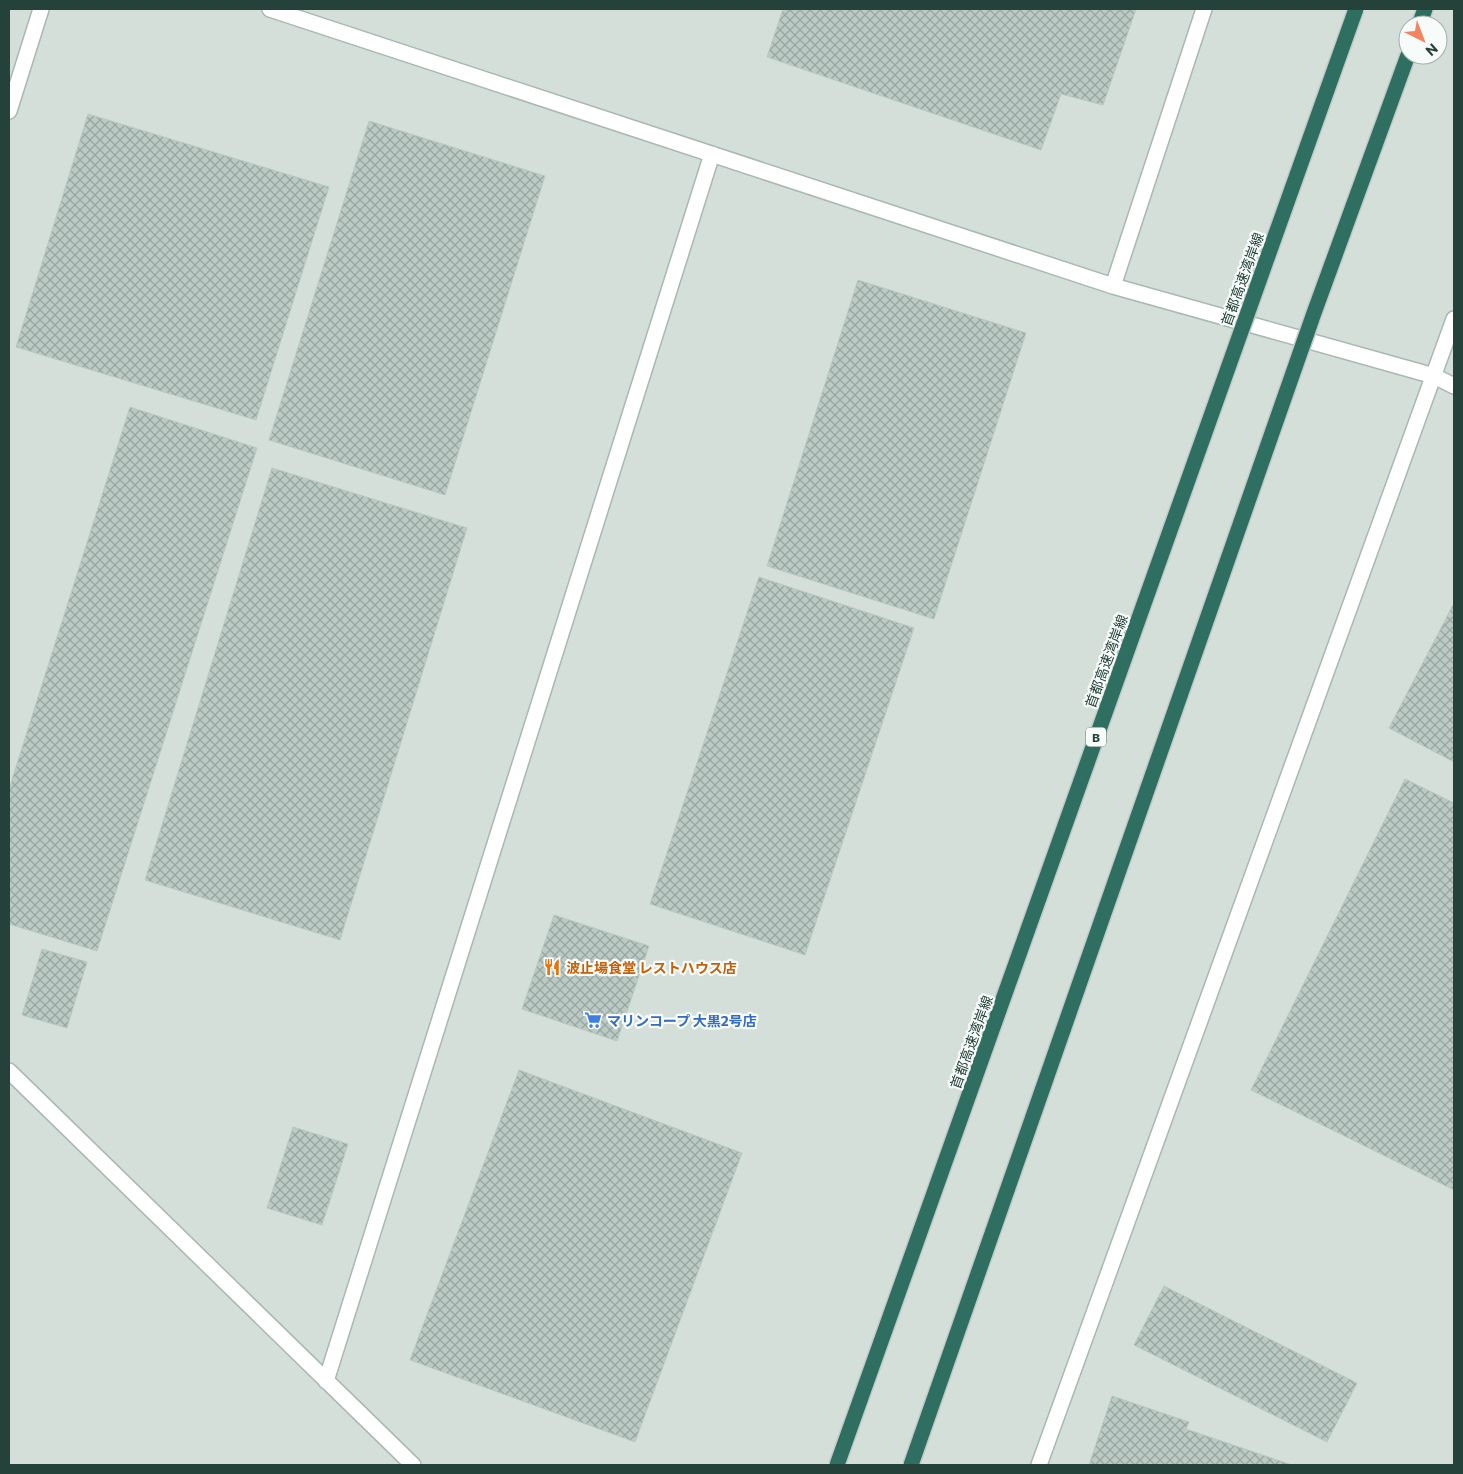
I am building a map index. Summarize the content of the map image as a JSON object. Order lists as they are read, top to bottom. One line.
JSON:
{"streets":{"highway":["首都高速湾岸線","B"]},"places":{"restaurant":["波止場食堂 レストハウス店"],"supermarket":["マリンコープ 大黒2号店"]},"north":"bottom right"}
